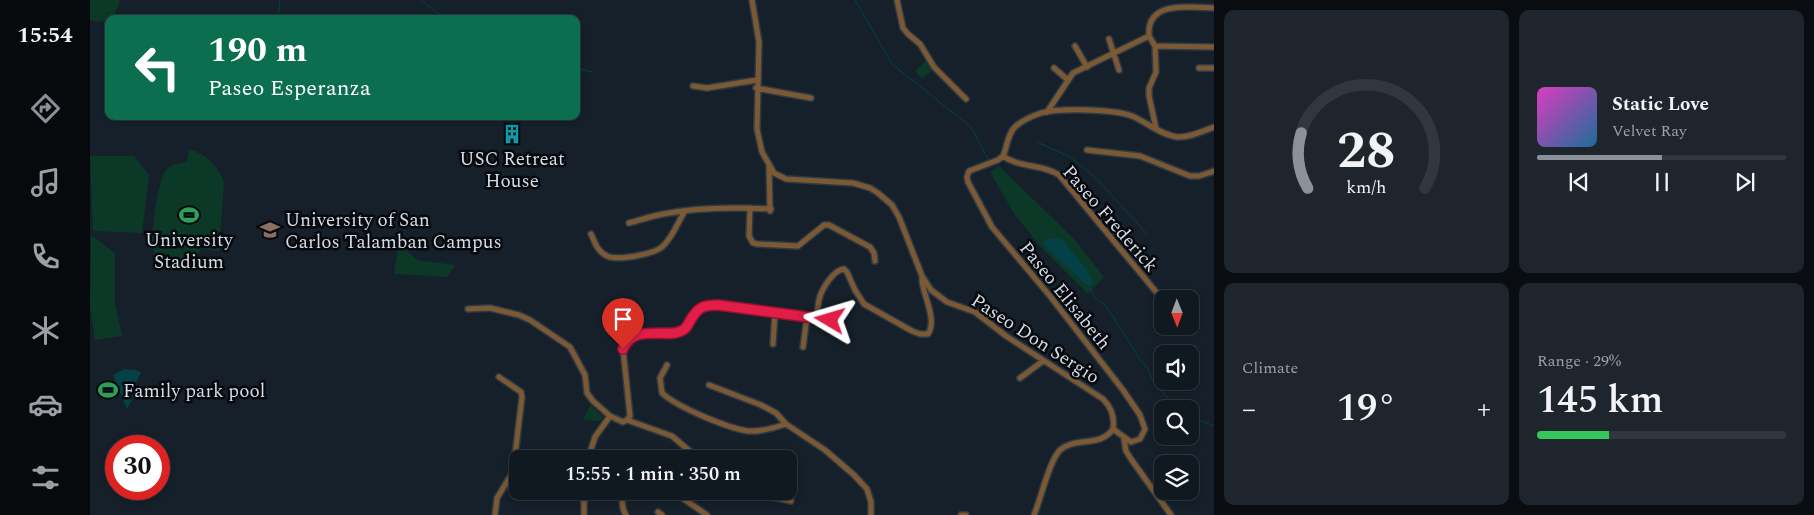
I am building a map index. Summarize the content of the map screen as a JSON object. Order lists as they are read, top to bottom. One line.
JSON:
{"streets":{"street":["Paseo Frederick","Paseo Elisabeth","Paseo Don Sergio"]},"crossings":[["Paseo Frederick","Paseo Elisabeth"]],"places":{"building":["USC Retreat House"],"sports":["University Stadium","Family park pool"],"school or university":["University of San Carlos Talamban Campus"]},"north":"bottom","page":{"tabs":"15:54","turn":["190 m","Paseo Esperanza"],"song":["Static Love","Velvet Ray"],"tile":["Climate",["Range · 29%","145 km"]],"heat":["−","19°","+"],"limit":"30","trip":"15:55 · 1 min · 350 m","gauge":["28","km/h"]}}
